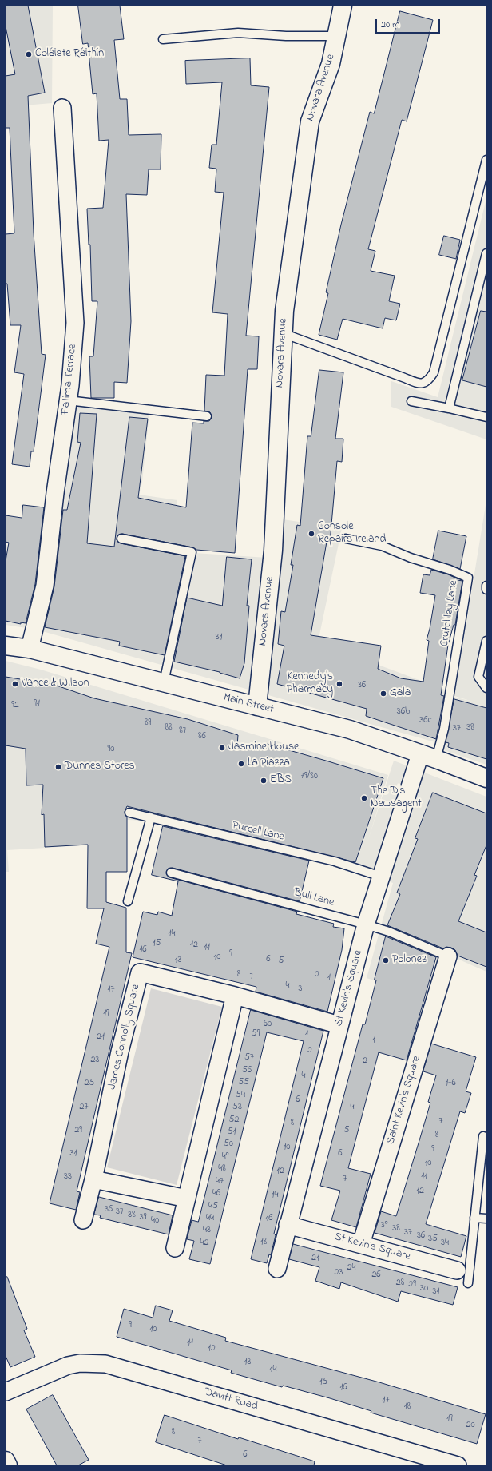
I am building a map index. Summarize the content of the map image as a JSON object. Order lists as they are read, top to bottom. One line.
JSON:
{"streets":{"street":["Novara Avenue","Fatima Terrace","Main Street","St Kevin's Square","James Connolly Square","Saint Kevin's Square","Davitt Road"],"lane":["Crutchley Lane","Purcell Lane","Bull Lane"]},"crossings":[["Novara Avenue","Main Street"],["Fatima Terrace","Main Street"],["Crutchley Lane","Main Street"],["Main Street","St Kevin's Square"],["Purcell Lane","St Kevin's Square"],["Bull Lane","St Kevin's Square"],["Bull Lane","Saint Kevin's Square"],["St Kevin's Square","James Connolly Square"],["St Kevin's Square","Saint Kevin's Square"]],"places":["Coláiste Ráithín","Console Repairs Ireland","Vance & Wilson","Kennedy's Pharmacy","Gala","Jasmine House","La Piazza","Dunnes Stores","EBS","The D's Newsagent","Polonez"],"house_numbers":["31","36","91","92","36b","36c","89","88","38","37","87","86","90","79/80","14","15","12","11","16","9","10","6","13","5","8","2","7","1","4","3","17","19","60","59","1","21","1","2","57","23","2","56","4","55","25","1-6","54","6","27","53","4","52","7","8","29","5","51","8","50","10","9","31","6","49","10","48","12","33","11","7","47","12","46","14","45","36","37","38","39","44","16","40","39","38","43","37","36","35","18","42","34","21","24","23","26","28","29","30","31","9","10","11","12","13","14","15","16","17","18","19","20","8","7","6"],"scale_bar":"20 m"}
